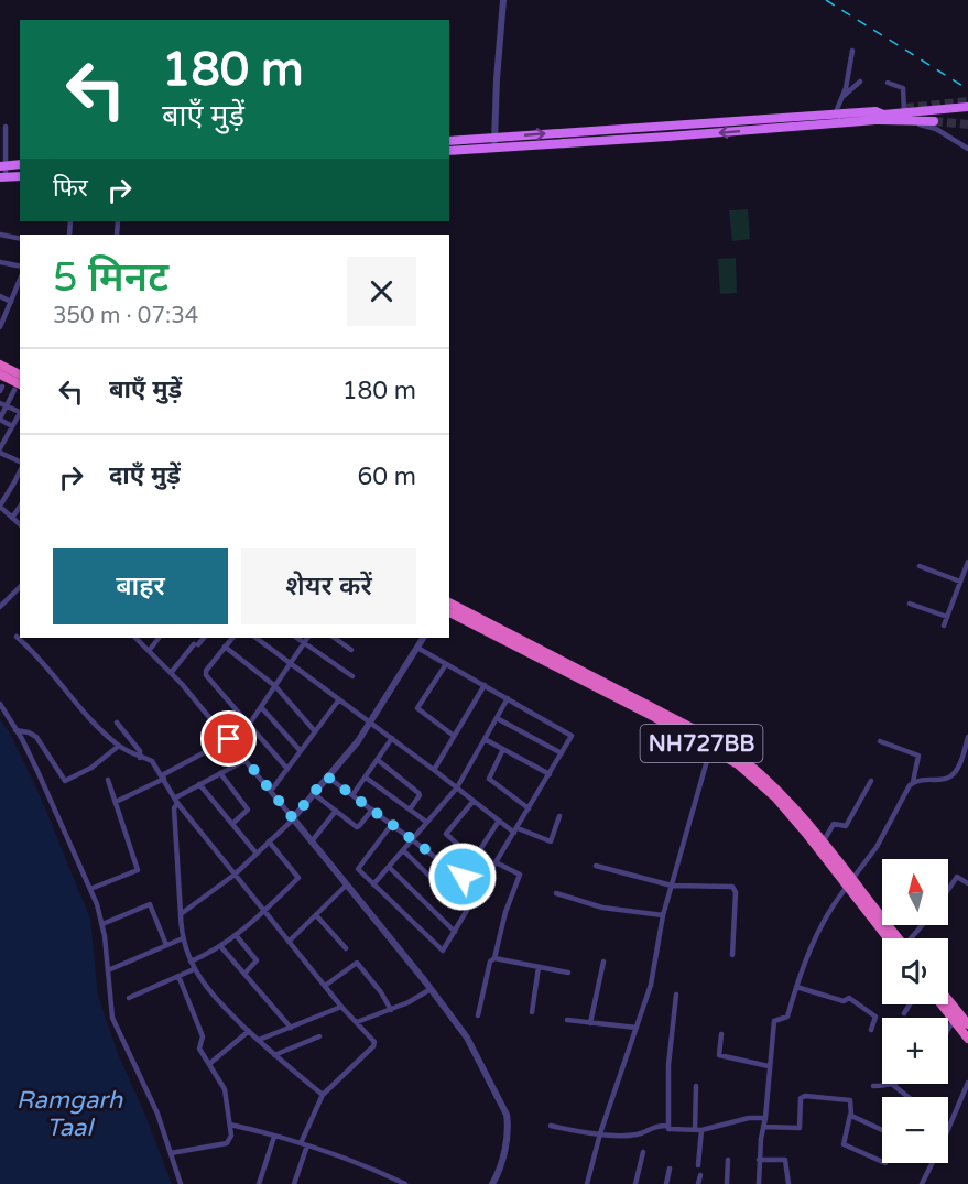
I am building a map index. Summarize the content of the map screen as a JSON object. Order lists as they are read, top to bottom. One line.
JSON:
{"streets":{"highway":["NH727BB"]},"water":["Ramgarh Taal"],"north":"top","page":{"turn":["180 m","बाएँ मुड़ें"],"then":"फिर","heading":["5 मिनट","350 m · 07:34"],"list":[{"name":"बाएँ मुड़ें","value":"180 m"},{"name":"दाएँ मुड़ें","value":"60 m"}],"buttons":["बाहर","शेयर करें"],"map_buttons":["+","−"]}}
